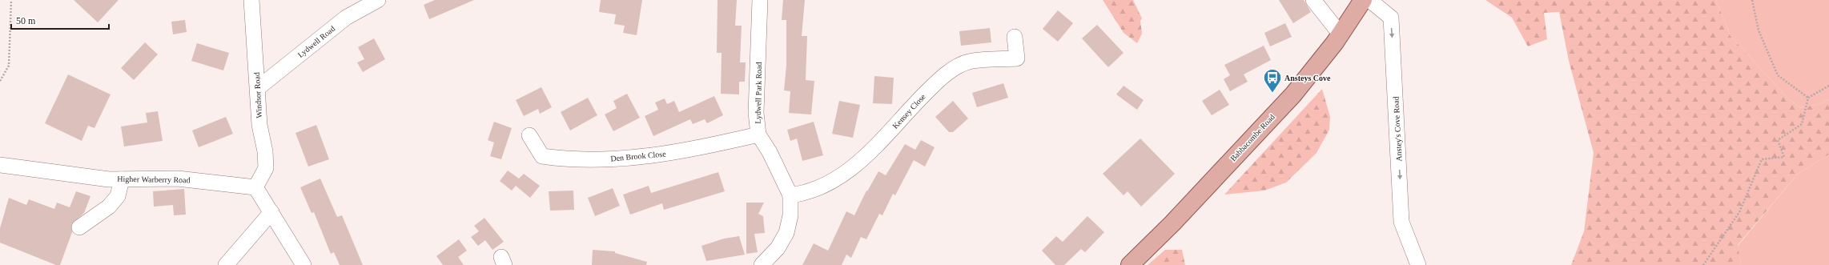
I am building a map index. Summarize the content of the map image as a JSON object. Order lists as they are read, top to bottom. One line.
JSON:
{"streets":{"main road":["Babbacombe Road"],"street":["Lydwell Road","Lydwell Park Road","Windsor Road","Kensey Close","Anstey's Cove Road","Den Brook Close","Higher Warberry Road"]},"crossings":[["Lydwell Road","Windsor Road"],["Lydwell Park Road","Kensey Close"],["Lydwell Park Road","Den Brook Close"],["Windsor Road","Higher Warberry Road"]],"one_way":["Anstey's Cove Road"],"places":{"bus stop":["Ansteys Cove"]},"scale_bar":"50 m"}
